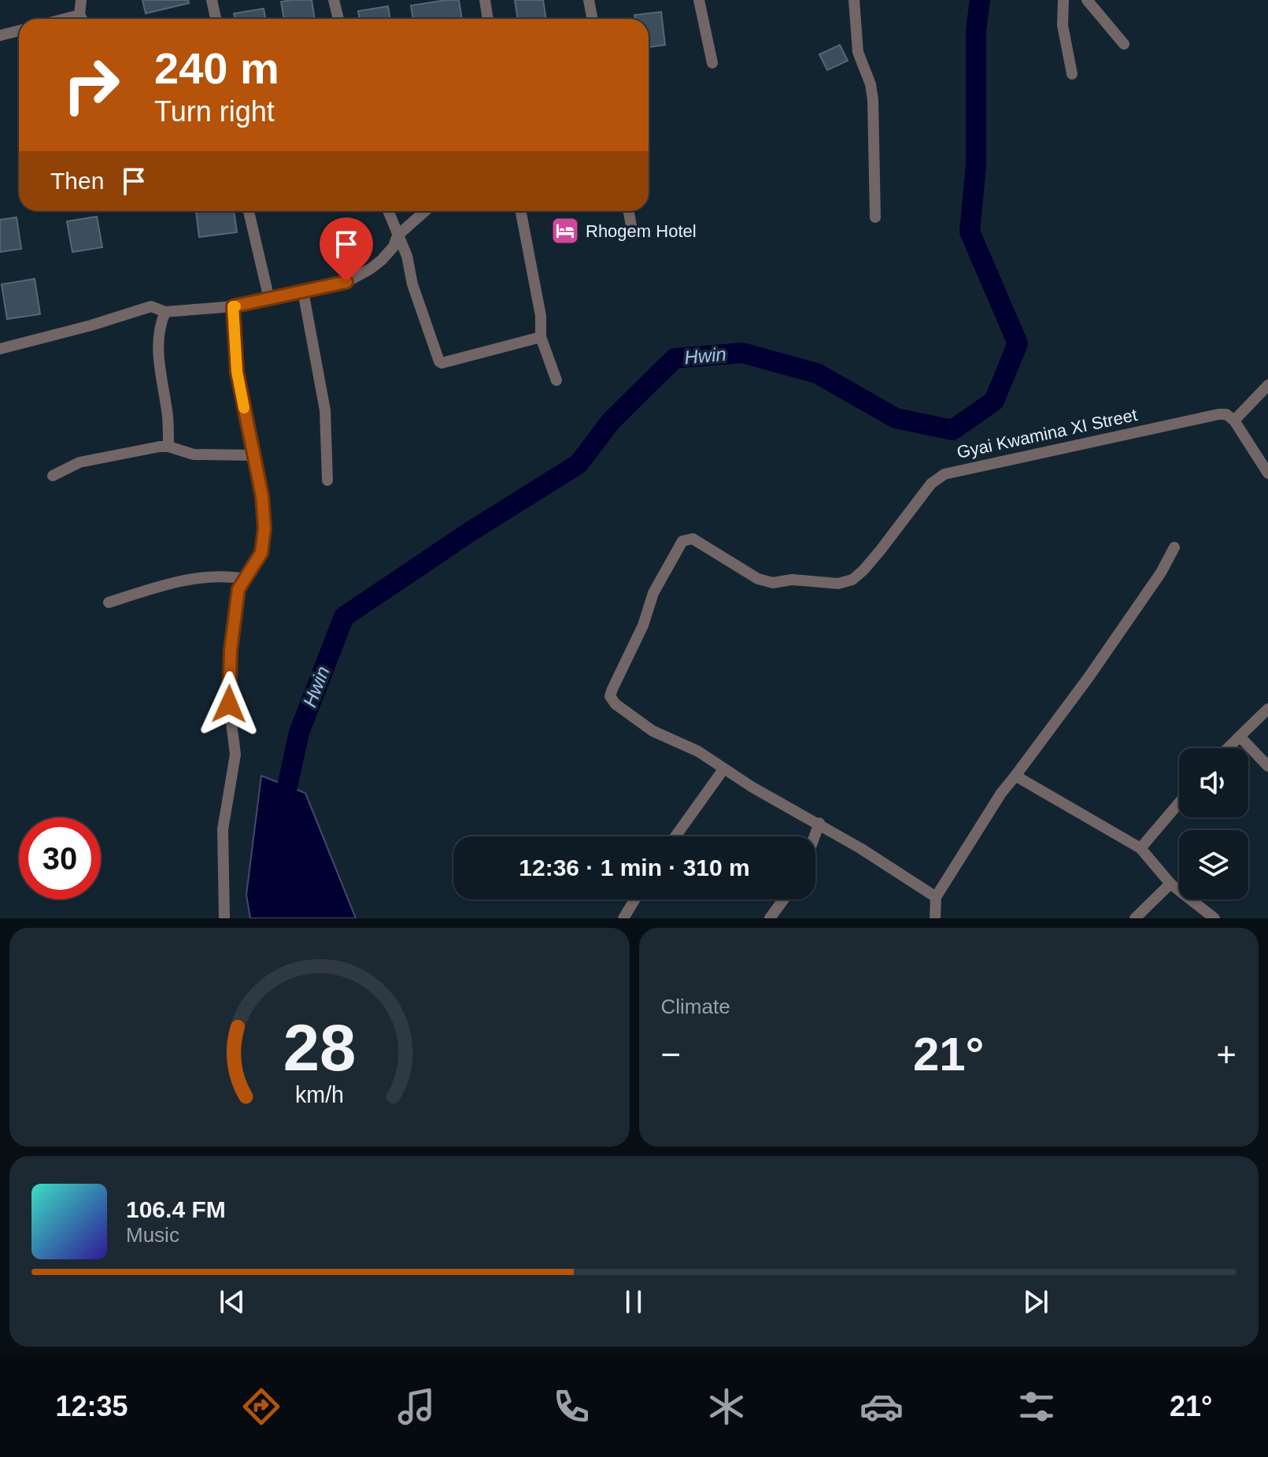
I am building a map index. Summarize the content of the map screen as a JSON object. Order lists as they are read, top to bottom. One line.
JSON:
{"streets":{"street":["Gyai Kwamina XI Street"]},"water":["Hwin"],"places":{"hotel":["Rhogem Hotel"]},"page":{"turn":["240 m","Turn right"],"then":"Then","limit":"30","trip":"12:36 · 1 min · 310 m","tile":"Climate","heat":["−","21°","+"],"song":["106.4 FM","Music"],"tabs":["12:35","21°"],"gauge":["28","km/h"]}}
